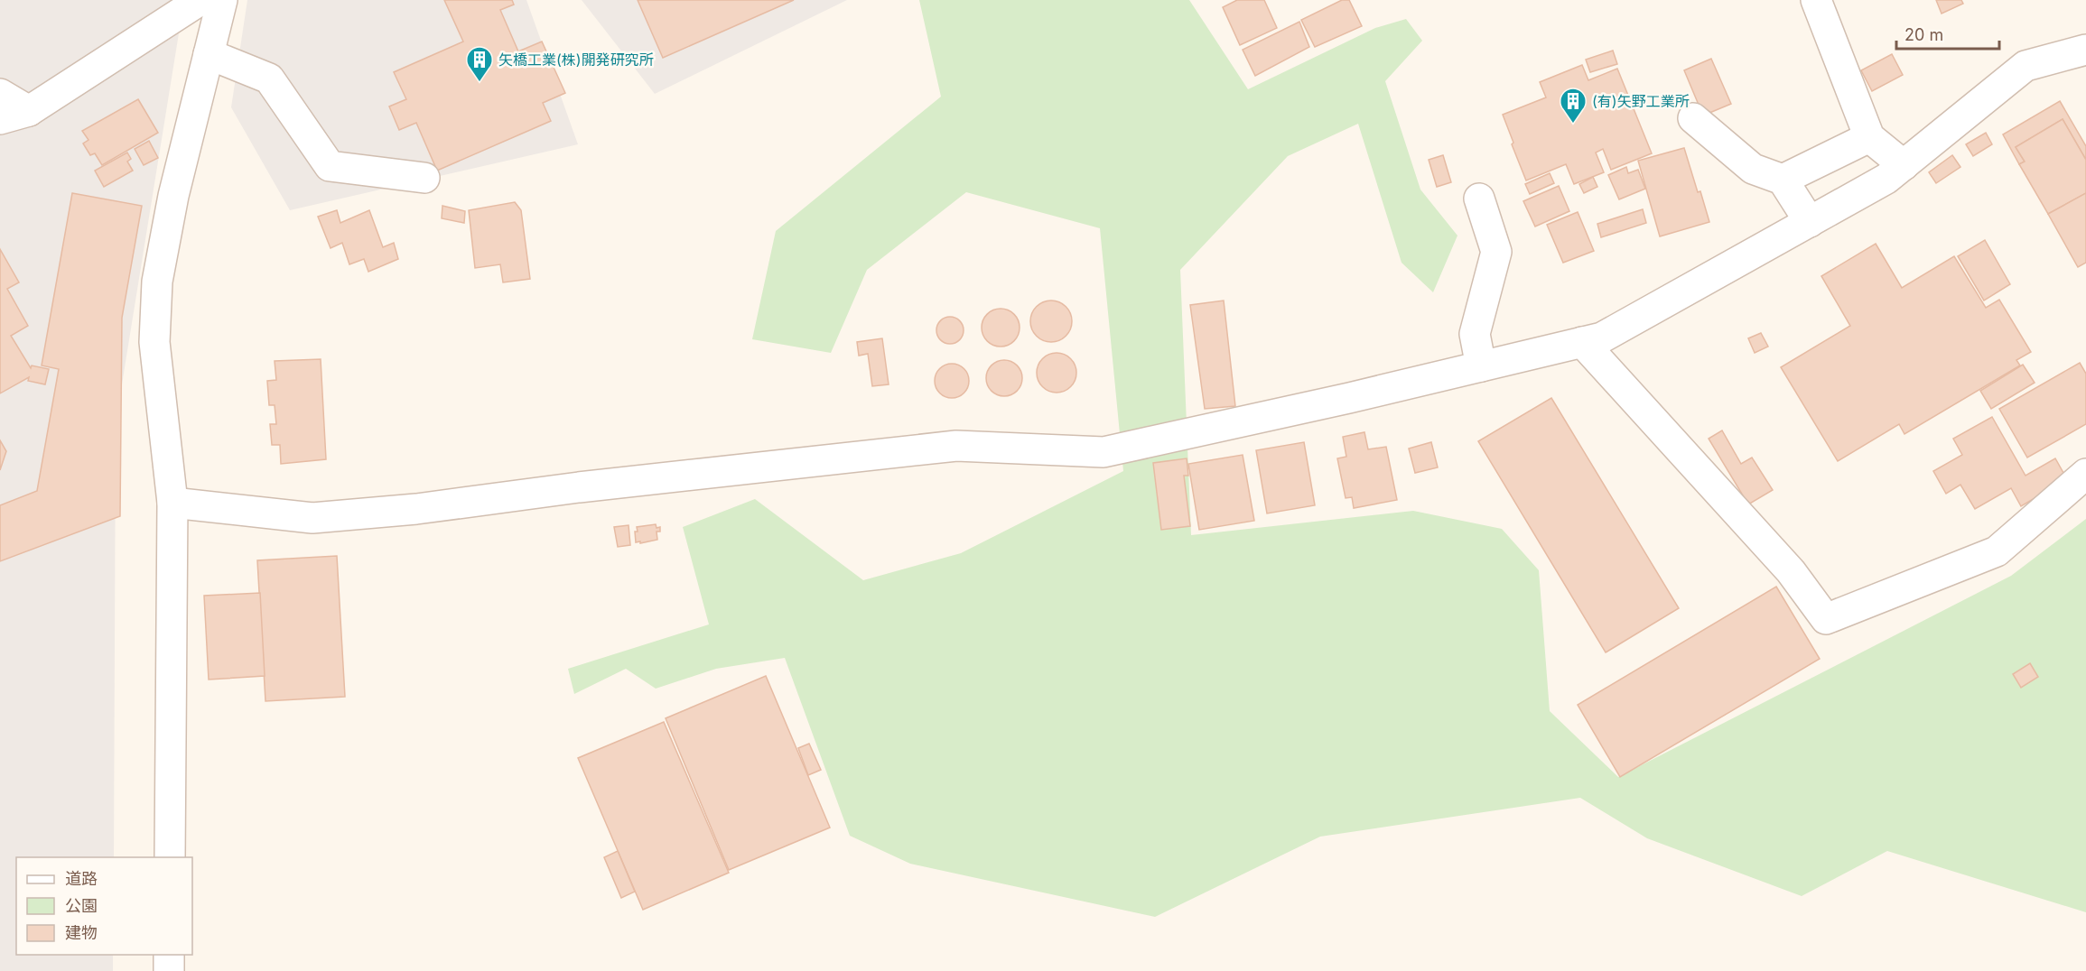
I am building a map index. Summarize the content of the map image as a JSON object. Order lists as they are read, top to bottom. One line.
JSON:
{"places":{"building":["矢橋工業(株)開発研究所","(有)矢野工業所"]},"legend":["道路","公園","建物"],"scale_bar":"20 m"}
